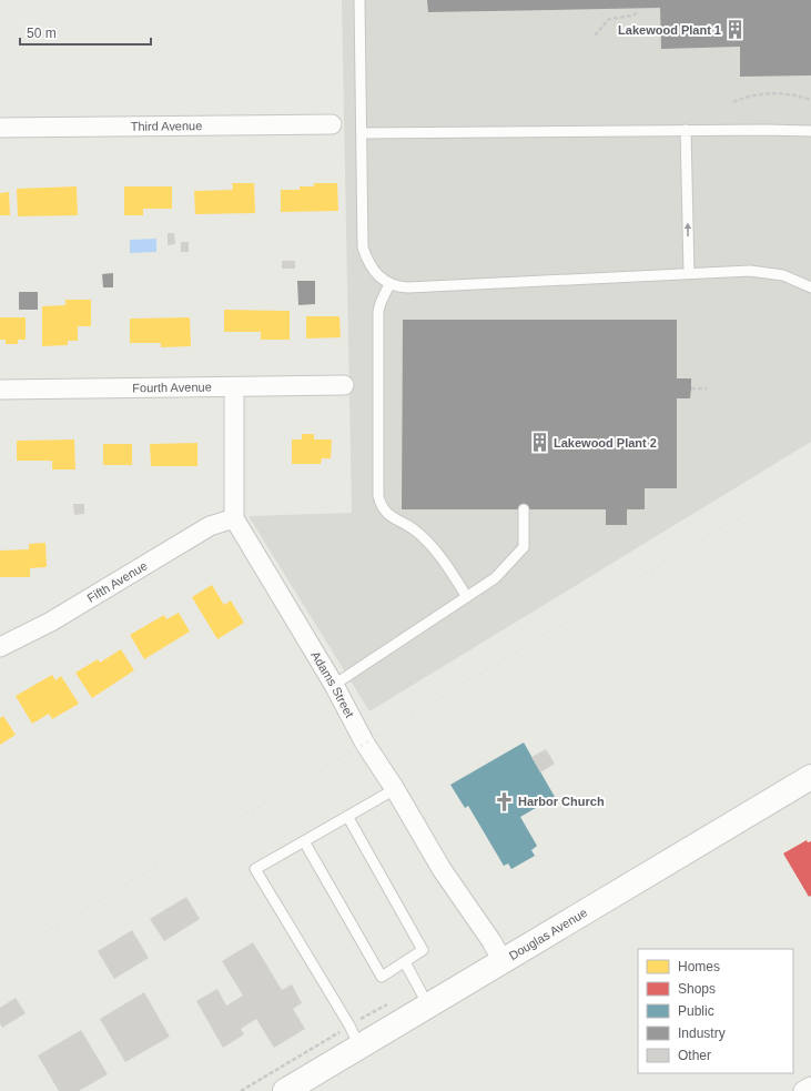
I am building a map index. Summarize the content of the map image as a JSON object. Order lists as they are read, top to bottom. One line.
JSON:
{"streets":{"street":["Third Avenue","Fourth Avenue","Fifth Avenue","Adams Street","Douglas Avenue"]},"crossings":[["Fifth Avenue","Adams Street"],["Adams Street","Douglas Avenue"]],"places":{"building":["Lakewood Plant 1","Lakewood Plant 2"],"church":["Harbor Church"]},"legend":["Homes","Shops","Public","Industry","Other"],"scale_bar":"50 m"}
